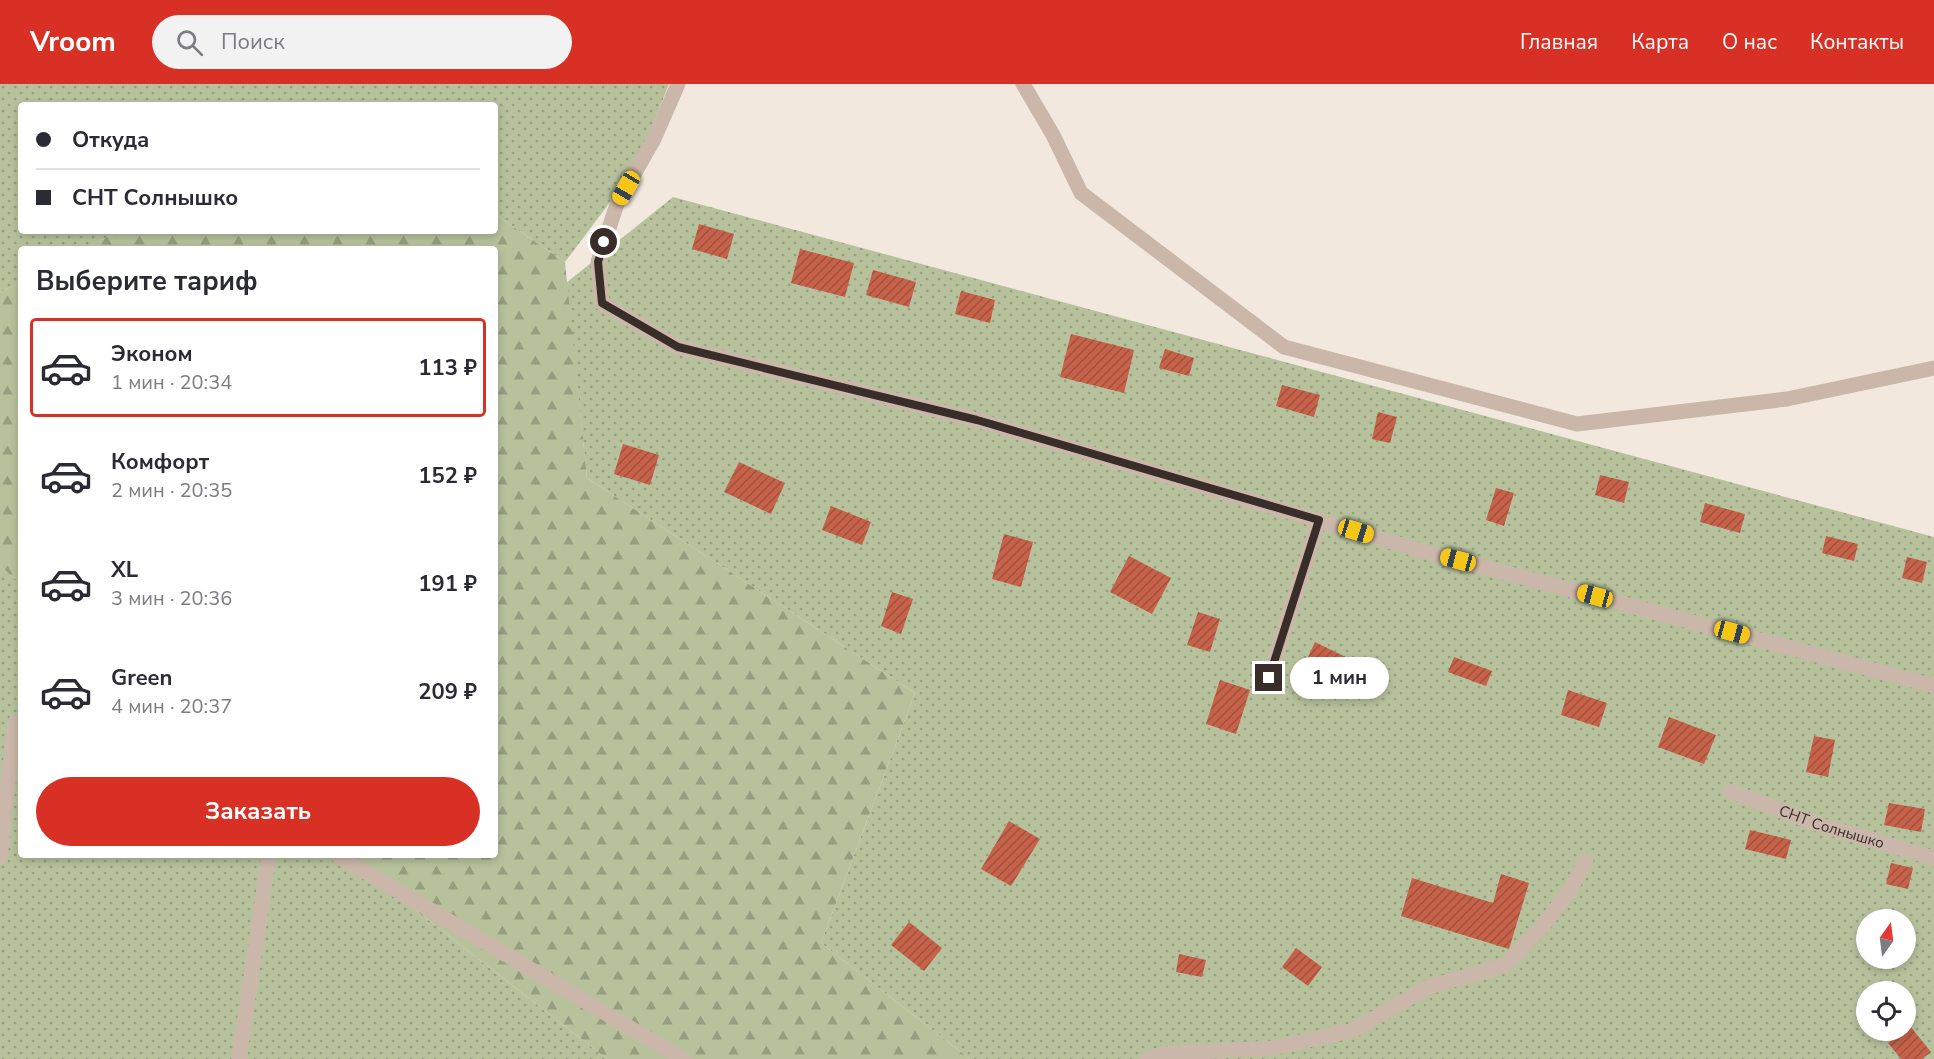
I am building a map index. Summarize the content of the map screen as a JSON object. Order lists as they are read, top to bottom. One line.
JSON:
{"streets":{"lane":["СНТ Солнышко"]},"north":"top","page":{"header":"Vroom","search":"Поиск","nav":["Главная","Карта","О нас","Контакты"],"banner":["Откуда","СНТ Солнышко"],"heading":"Выберите тариф","list":[{"name":"Эконом","note":"1 мин · 20:34","value":"113 ₽"},{"name":"Комфорт","note":"2 мин · 20:35","value":"152 ₽"},{"name":"XL","note":"3 мин · 20:36","value":"191 ₽"},{"name":"Green","note":"4 мин · 20:37","value":"209 ₽"}],"bubble":"1 мин","buttons":"Заказать"}}
